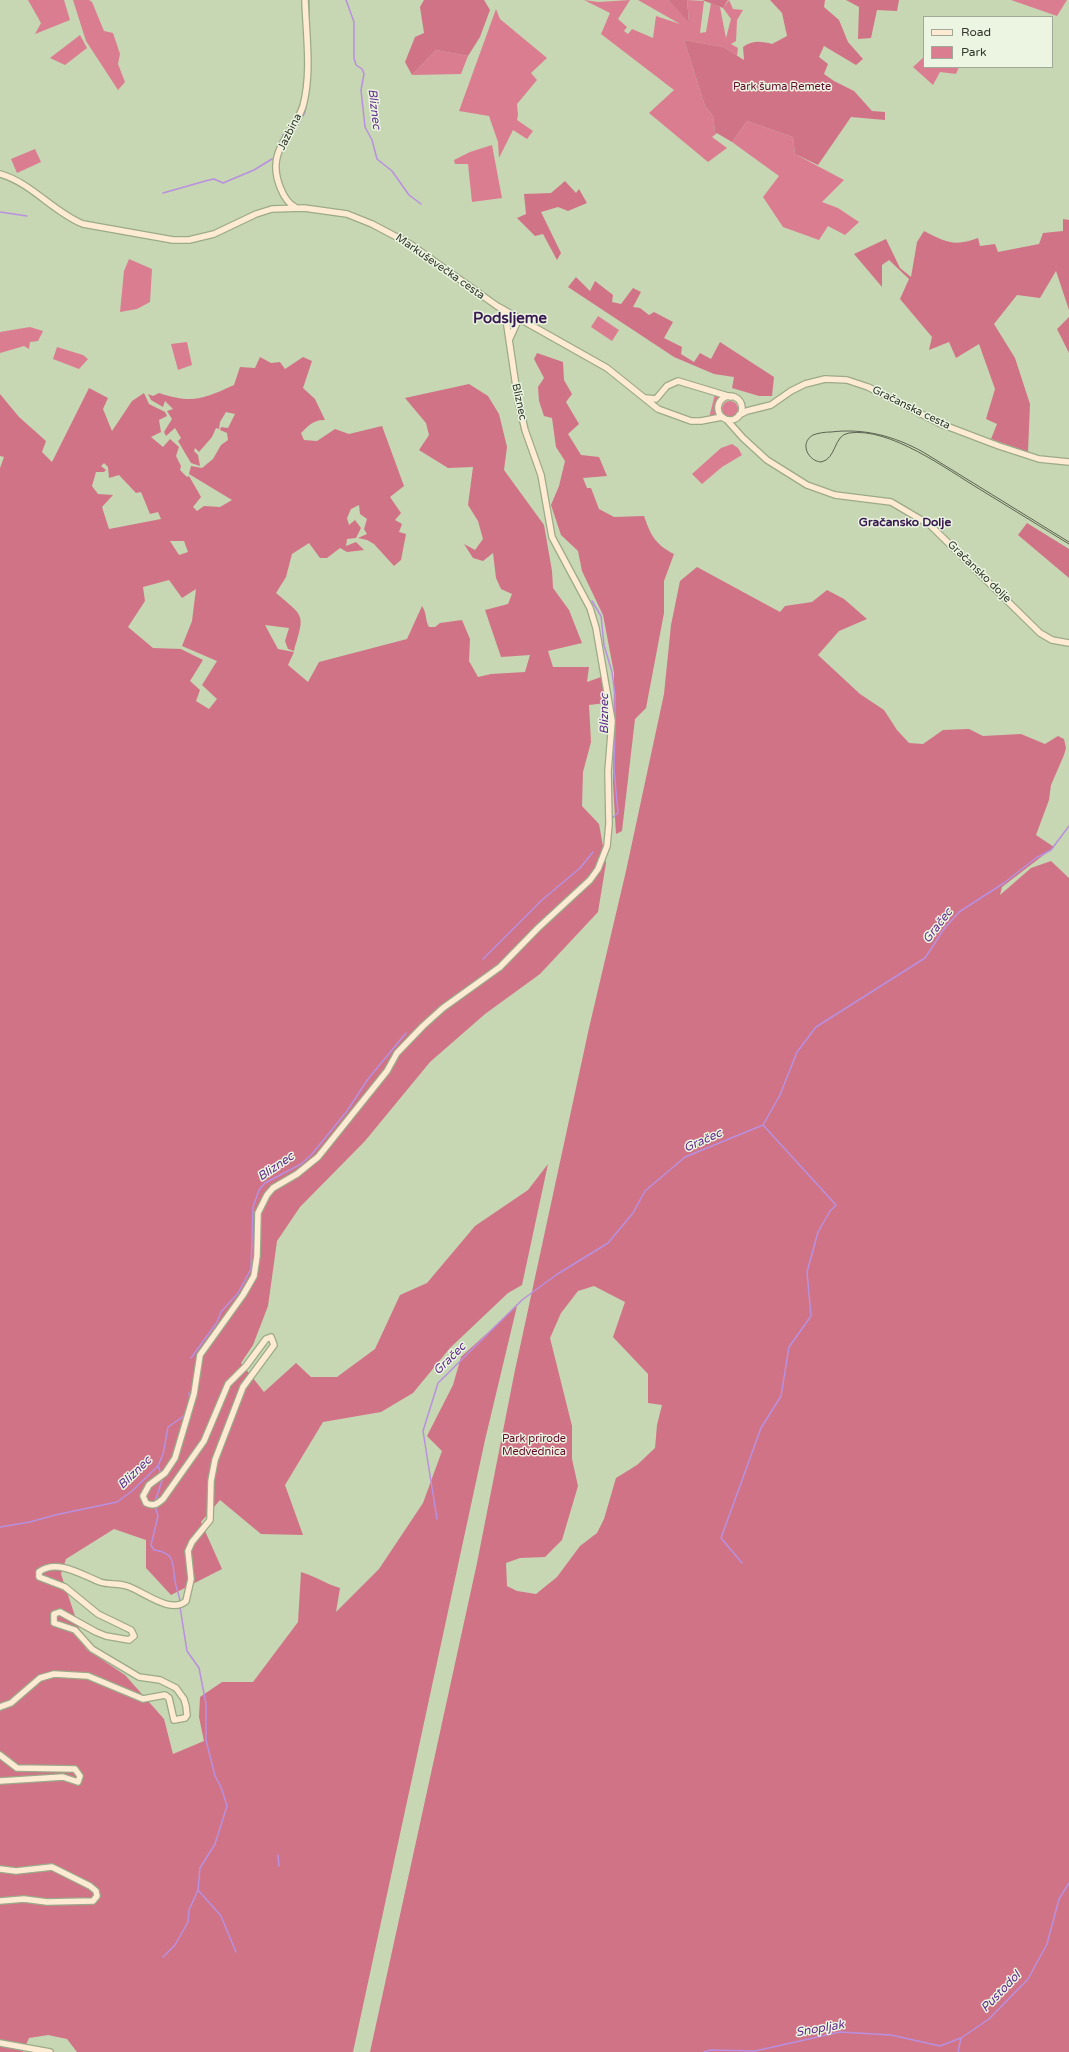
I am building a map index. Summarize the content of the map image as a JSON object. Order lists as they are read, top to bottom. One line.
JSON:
{"streets":{"main road":["Jazbina","Markuševečka cesta","Bliznec","Gračanska cesta","Gračansko dolje"]},"crossings":[["Jazbina","Markuševečka cesta"],["Markuševečka cesta","Bliznec"],["Gračanska cesta","Gračansko dolje"]],"districts":["Podsljeme","Gračansko Dolje"],"water":["Bliznec","Gračec","Pustodol","Snopljak"],"parks":["Park šuma Remete","Park prirode Medvednica"],"legend":["Road","Park"]}
